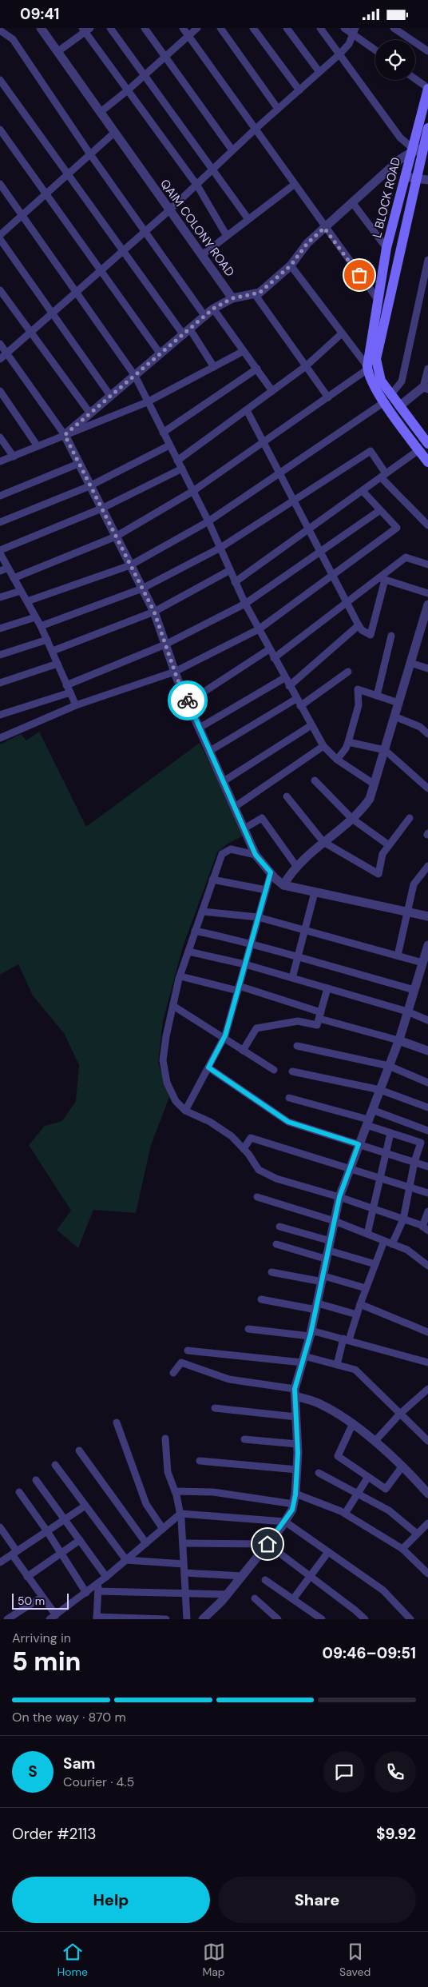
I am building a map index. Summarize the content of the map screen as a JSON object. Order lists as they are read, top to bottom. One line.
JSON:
{"streets":{"main road":["L BLOCK ROAD"],"street":["QAIM COLONY ROAD"]},"scale_bar":"50 m","page":{"status":"09:41","scale":"50 m","heading":["5 min","Arriving in","09:46–09:51"],"panel":["Sam","Courier · 4.5","Order #2113","$9.92"],"bar":"On the way · 870 m","round":"S","buttons":["Help","Share"],"tabs":["Home","Map","Saved"]}}
